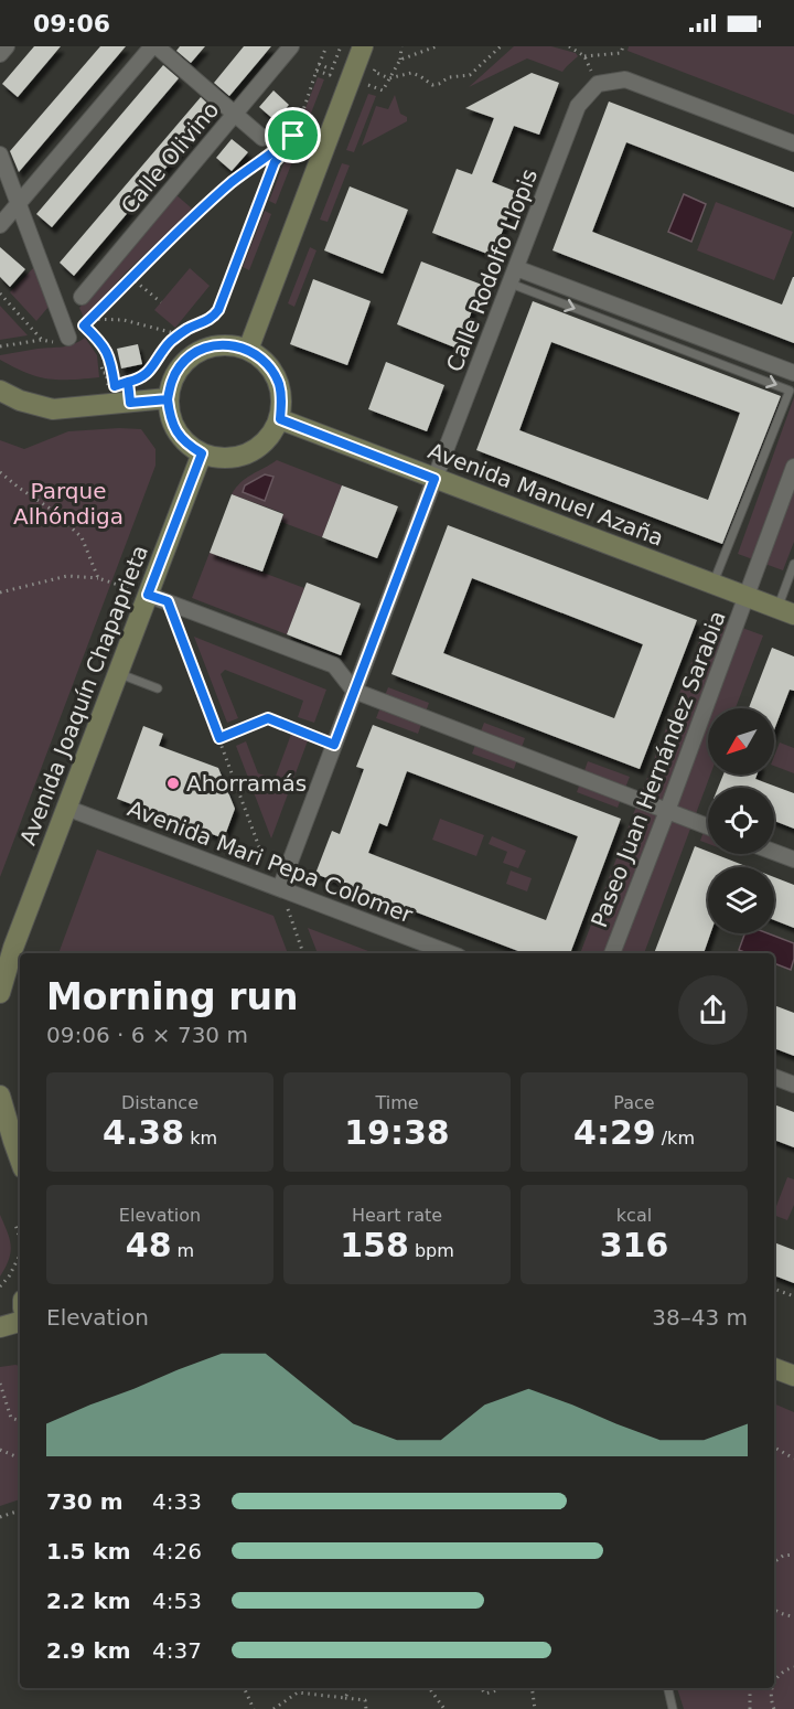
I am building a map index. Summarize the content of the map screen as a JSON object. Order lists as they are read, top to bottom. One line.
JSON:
{"streets":{"street":["Calle Olivino","Calle Rodolfo Llopis","Avenida Manuel Azaña","Avenida Joaquín Chapaprieta","Paseo Juan Hernández Sarabia","Avenida Mari Pepa Colomer"]},"crossings":[["Calle Rodolfo Llopis","Avenida Manuel Azaña"],["Calle Rodolfo Llopis","Avenida Mari Pepa Colomer"],["Avenida Manuel Azaña","Avenida Joaquín Chapaprieta"],["Avenida Manuel Azaña","Paseo Juan Hernández Sarabia"],["Avenida Joaquín Chapaprieta","Avenida Mari Pepa Colomer"]],"parks":["Parque Alhóndiga"],"places":["Ahorramás"],"north":"bottom left","page":{"status":"09:06","heading":["Morning run","09:06 · 6 × 730 m"],"stats":[["Distance","4.38 km"],["Time","19:38"],["Pace","4:29 /km"],["Elevation","48 m"],["Heart rate","158 bpm"],["kcal","316"]],"chart":["Elevation","38–43 m"],"list":[{"name":"730 m","note":"4:33"},{"name":"1.5 km","note":"4:26"},{"name":"2.2 km","note":"4:53"},{"name":"2.9 km","note":"4:37"}]}}
